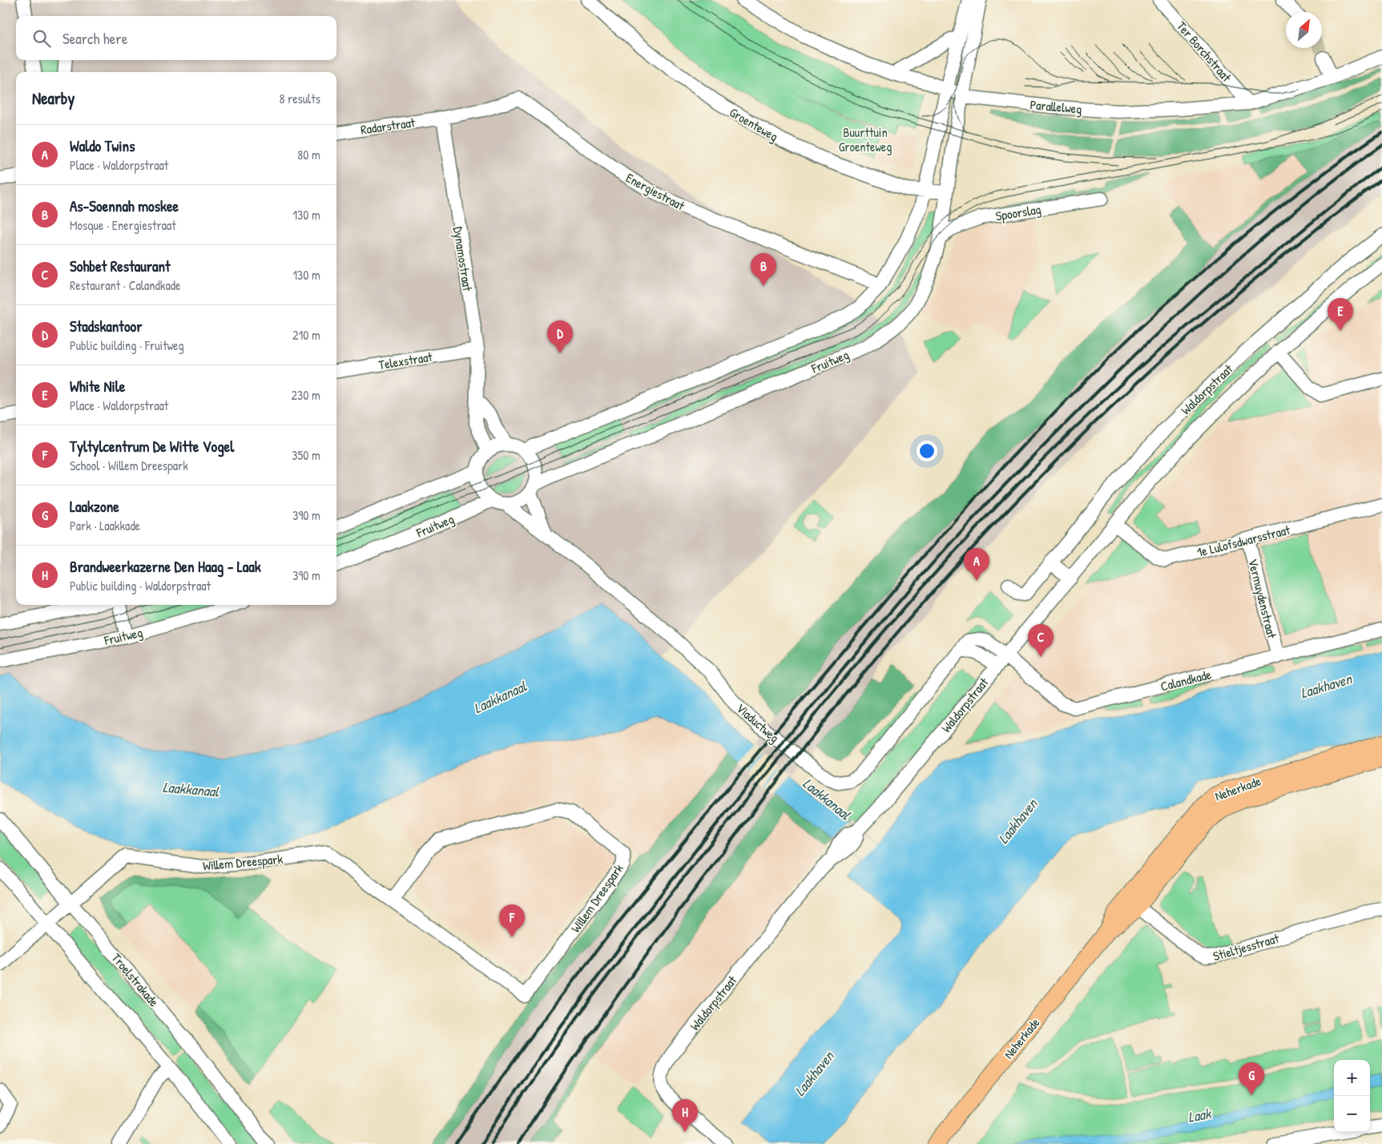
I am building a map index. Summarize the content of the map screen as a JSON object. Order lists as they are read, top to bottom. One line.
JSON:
{"streets":{"main road":["Neherkade"],"street":["Ter Borchstraat","Parallelweg","Groenteweg","Radarstraat","Energiestraat","Spoorslag","Dynamostraat","Telexstraat","Fruitweg","Waldorpstraat","1e Lulofsdwarsstraat","Vermuydenstraat","Calandkade","Viaductweg","Willem Dreespark","Stieltjesstraat","Troelstrakade"]},"crossings":[["Ter Borchstraat","Parallelweg"],["Parallelweg","Fruitweg"],["Groenteweg","Fruitweg"],["Radarstraat","Energiestraat"],["Radarstraat","Dynamostraat"],["Energiestraat","Dynamostraat"],["Spoorslag","Fruitweg"],["Dynamostraat","Telexstraat"],["Dynamostraat","Fruitweg"],["Dynamostraat","Viaductweg"],["Fruitweg","Viaductweg"],["Waldorpstraat","1e Lulofsdwarsstraat"],["Waldorpstraat","Calandkade"],["Waldorpstraat","Viaductweg"],["1e Lulofsdwarsstraat","Vermuydenstraat"],["Vermuydenstraat","Calandkade"],["Calandkade","Viaductweg"],["Neherkade","Stieltjesstraat"],["Willem Dreespark","Troelstrakade"]],"water":["Laakhaven","Laakkanaal","Laak"],"parks":["Buurttuin Groenteweg"],"north":"top right","page":{"search":"Search here","heading":["Nearby","8 results"],"list":[{"mark":"A","name":"Waldo Twins","note":"Place · Waldorpstraat","value":"80 m"},{"mark":"B","name":"As-Soennah moskee","note":"Mosque · Energiestraat","value":"130 m"},{"mark":"C","name":"Sohbet Restaurant","note":"Restaurant · Calandkade","value":"130 m"},{"mark":"D","name":"Stadskantoor","note":"Public building · Fruitweg","value":"210 m"},{"mark":"E","name":"White Nile","note":"Place · Waldorpstraat","value":"230 m"},{"mark":"F","name":"Tyltylcentrum De Witte Vogel","note":"School · Willem Dreespark","value":"350 m"},{"mark":"G","name":"Laakzone","note":"Park · Laakkade","value":"390 m"},{"mark":"H","name":"Brandweerkazerne Den Haag - Laak","note":"Public building · Waldorpstraat","value":"390 m"}],"pins":["B","E","D","A","C","F","G","H"],"map_buttons":["+","−"]}}
